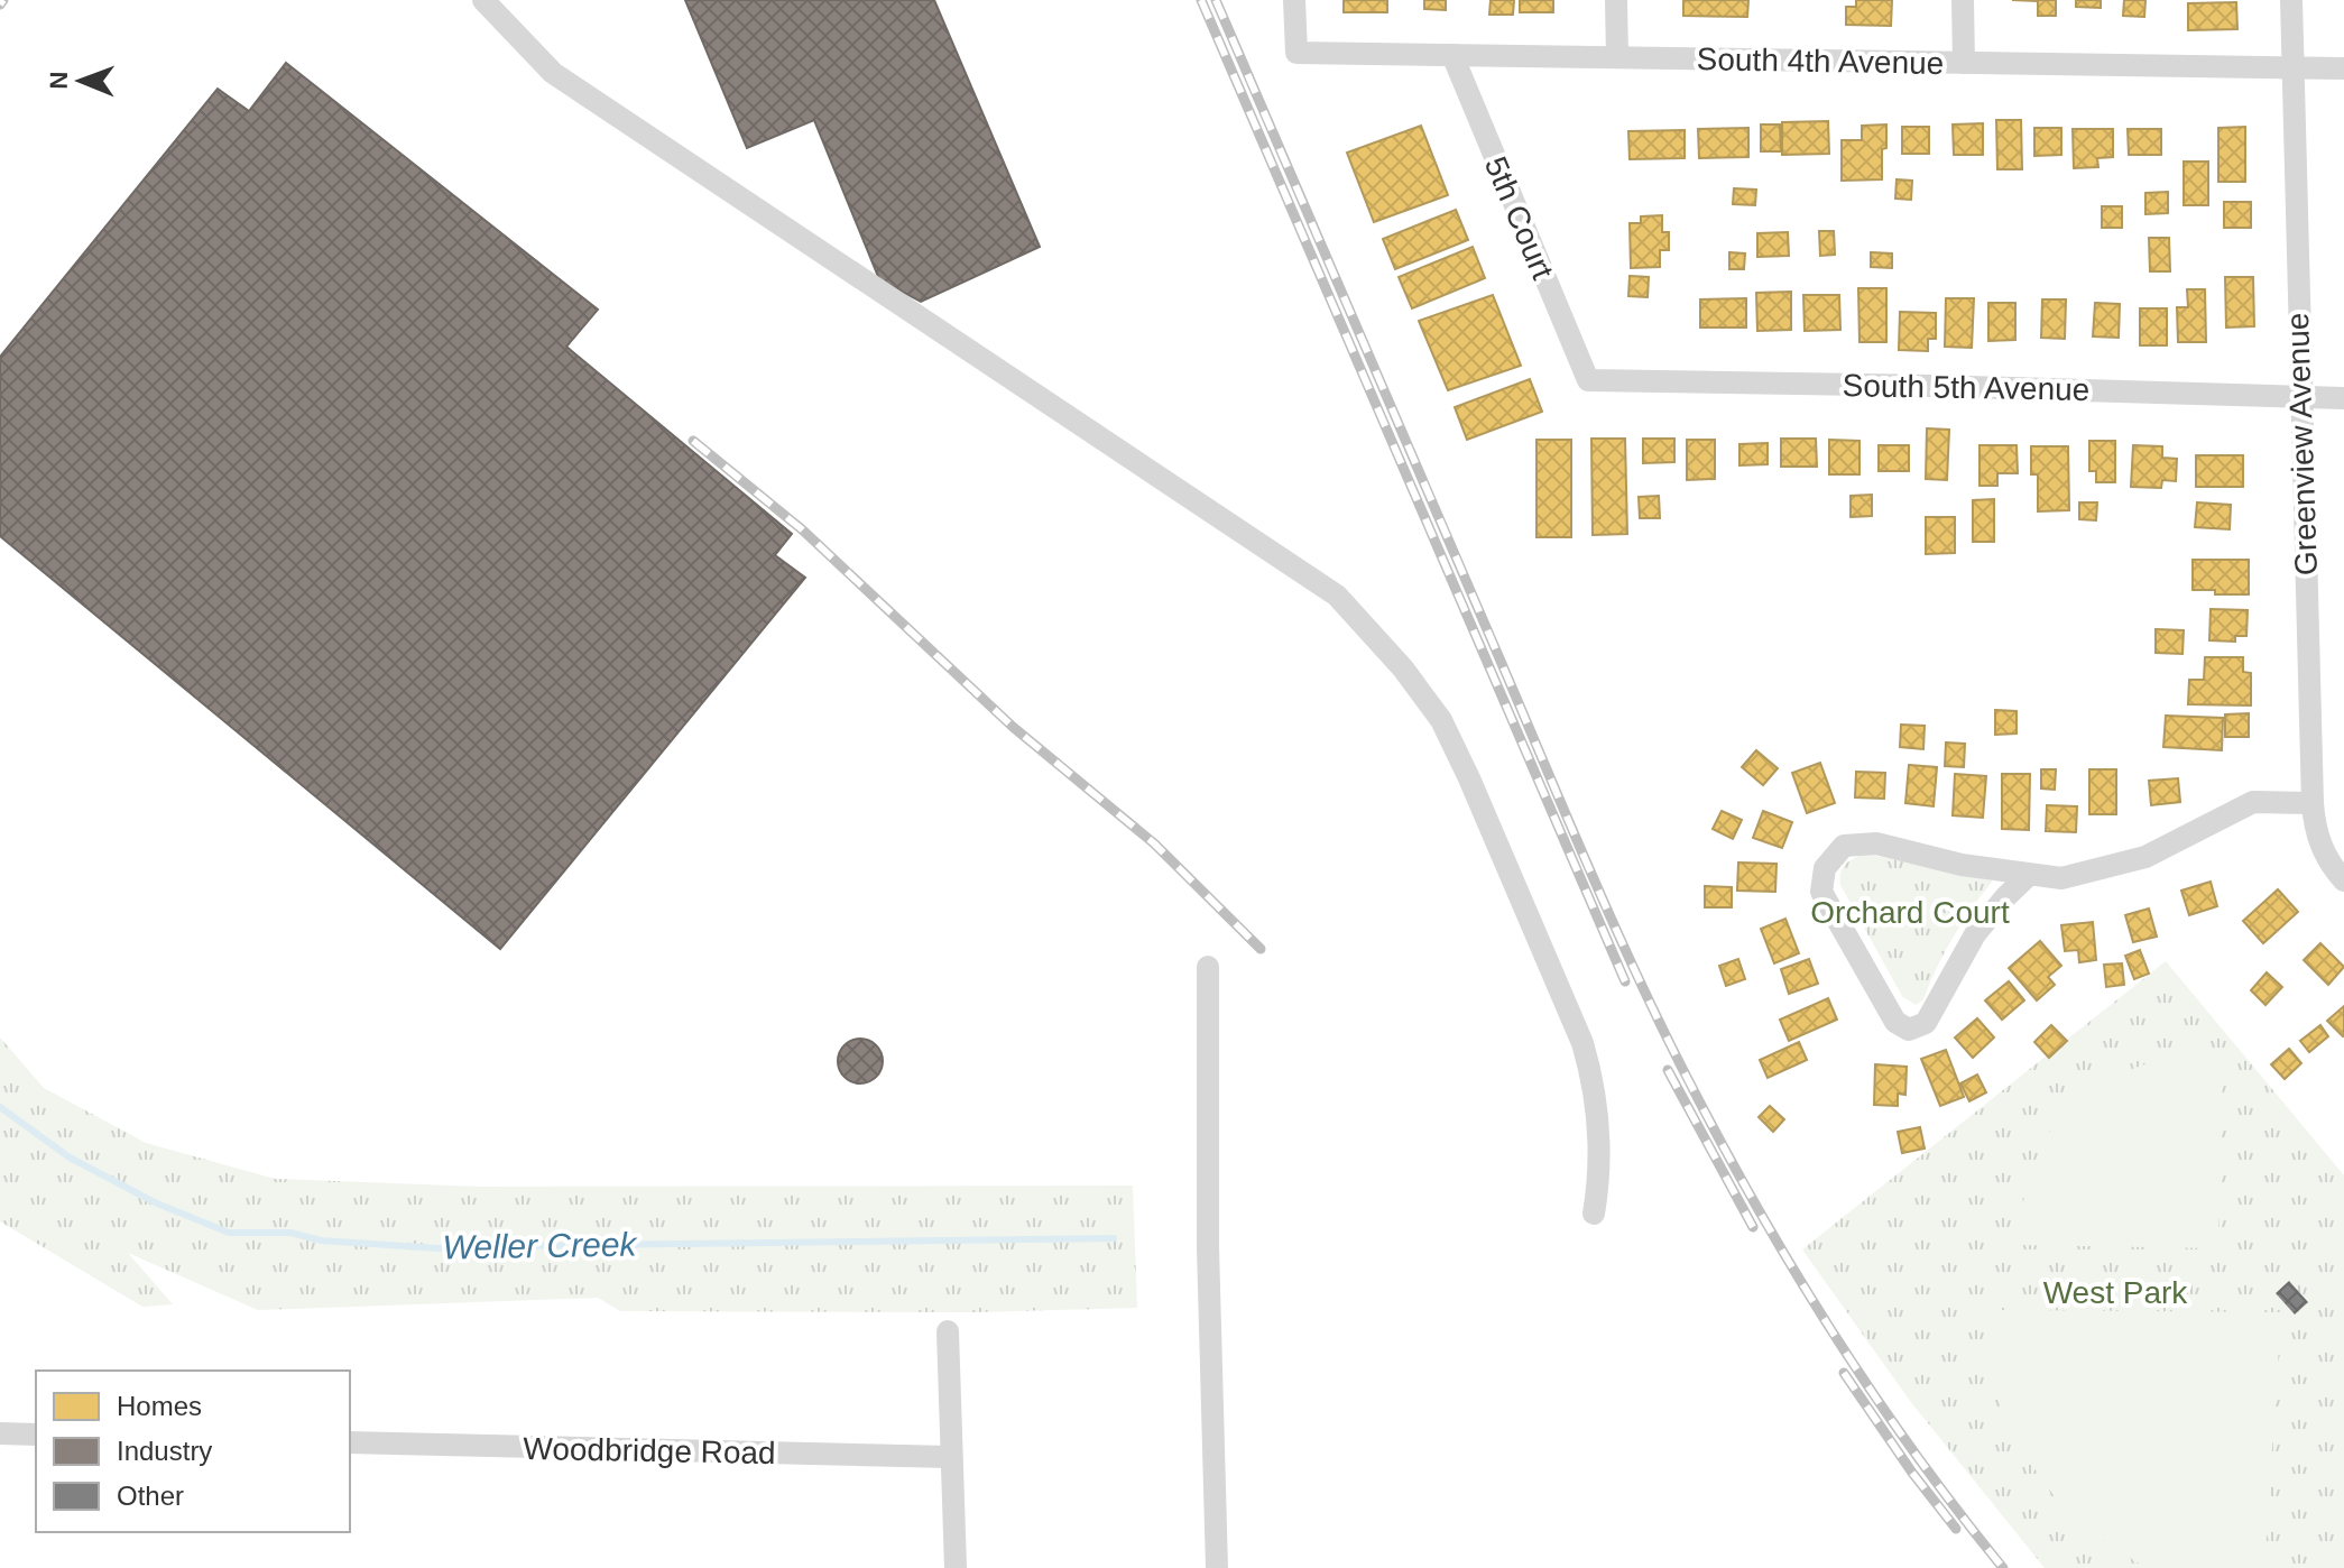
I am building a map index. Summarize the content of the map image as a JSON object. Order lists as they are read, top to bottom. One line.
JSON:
{"streets":{"street":["South 4th Avenue","5th Court","South 5th Avenue","Greenview Avenue","Woodbridge Road"]},"crossings":[["South 4th Avenue","5th Court"],["South 4th Avenue","Greenview Avenue"],["5th Court","South 5th Avenue"],["South 5th Avenue","Greenview Avenue"]],"water":["Weller Creek"],"parks":["Orchard Court","West Park"],"legend":["Homes","Industry","Other"],"north":"left"}
